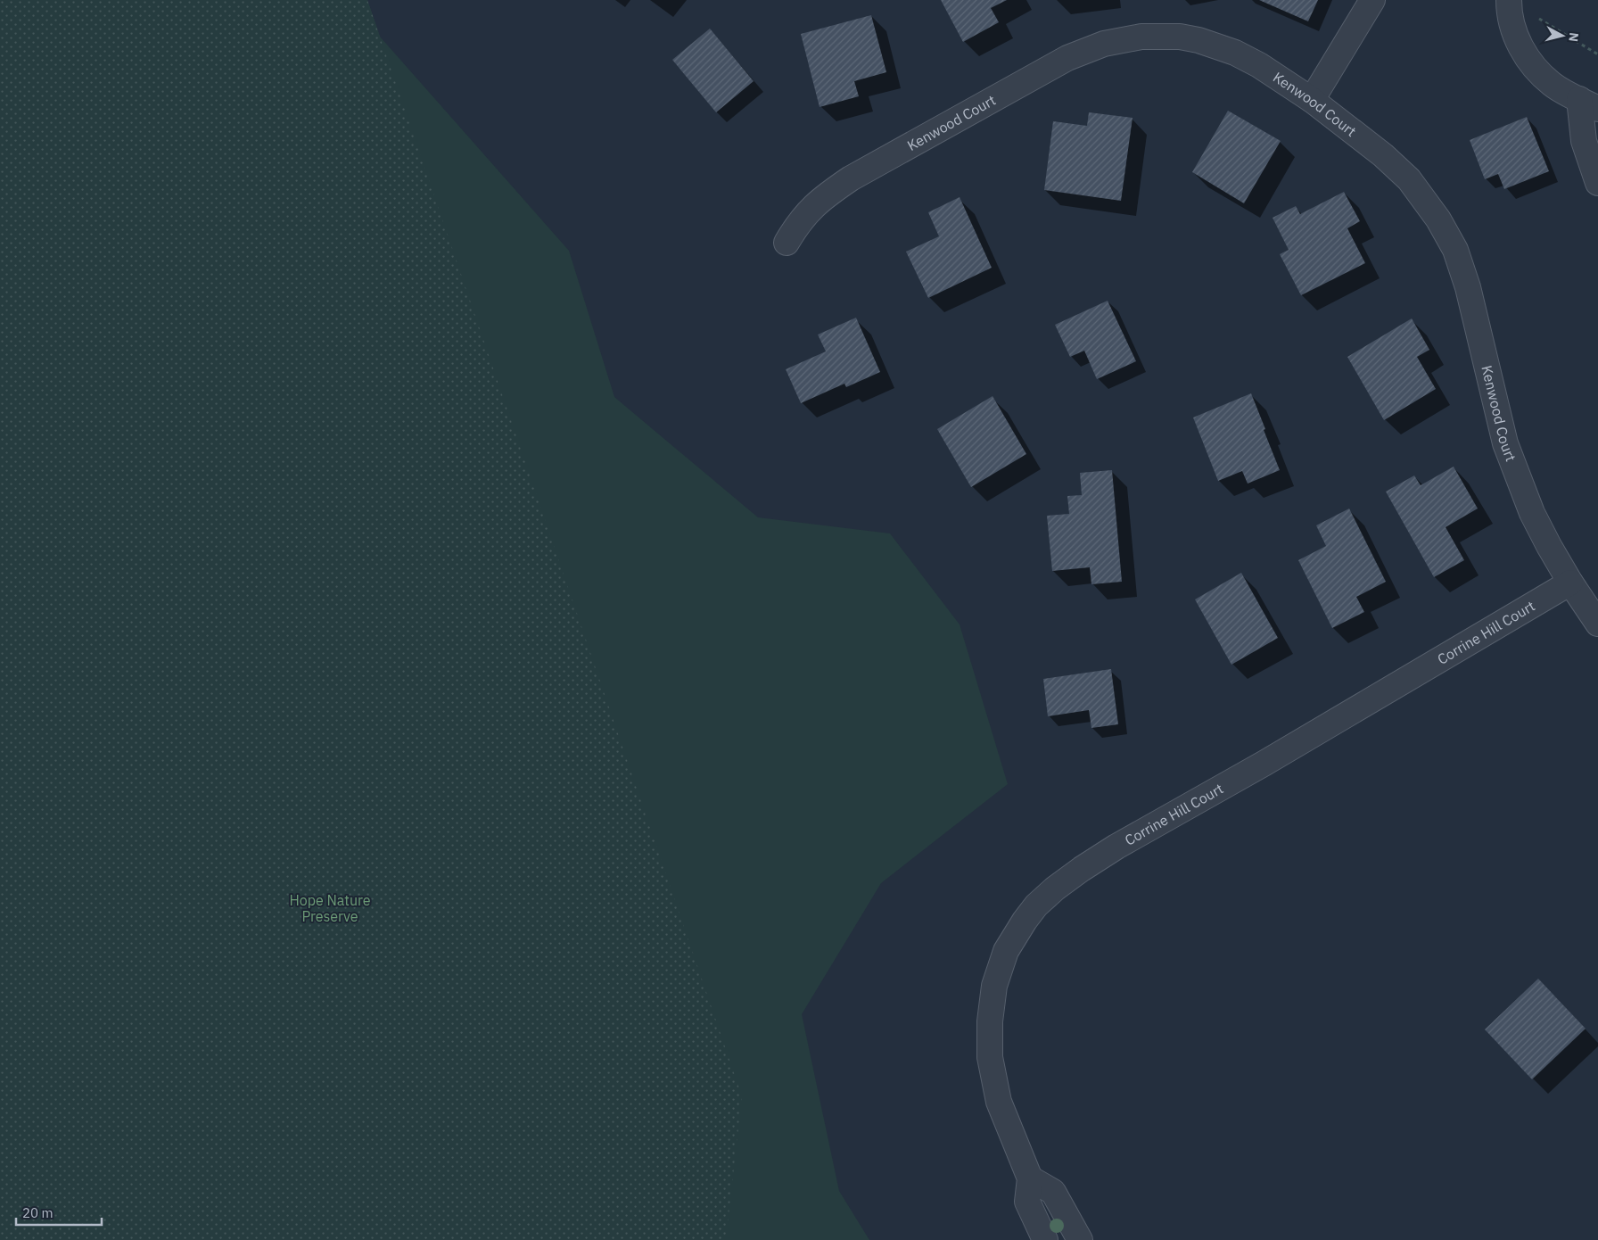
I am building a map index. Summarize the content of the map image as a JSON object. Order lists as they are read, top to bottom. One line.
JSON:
{"streets":{"street":["Kenwood Court","Corrine Hill Court"]},"crossings":[["Kenwood Court","Corrine Hill Court"]],"parks":["Hope Nature Preserve"],"scale_bar":"20 m","north":"right"}
